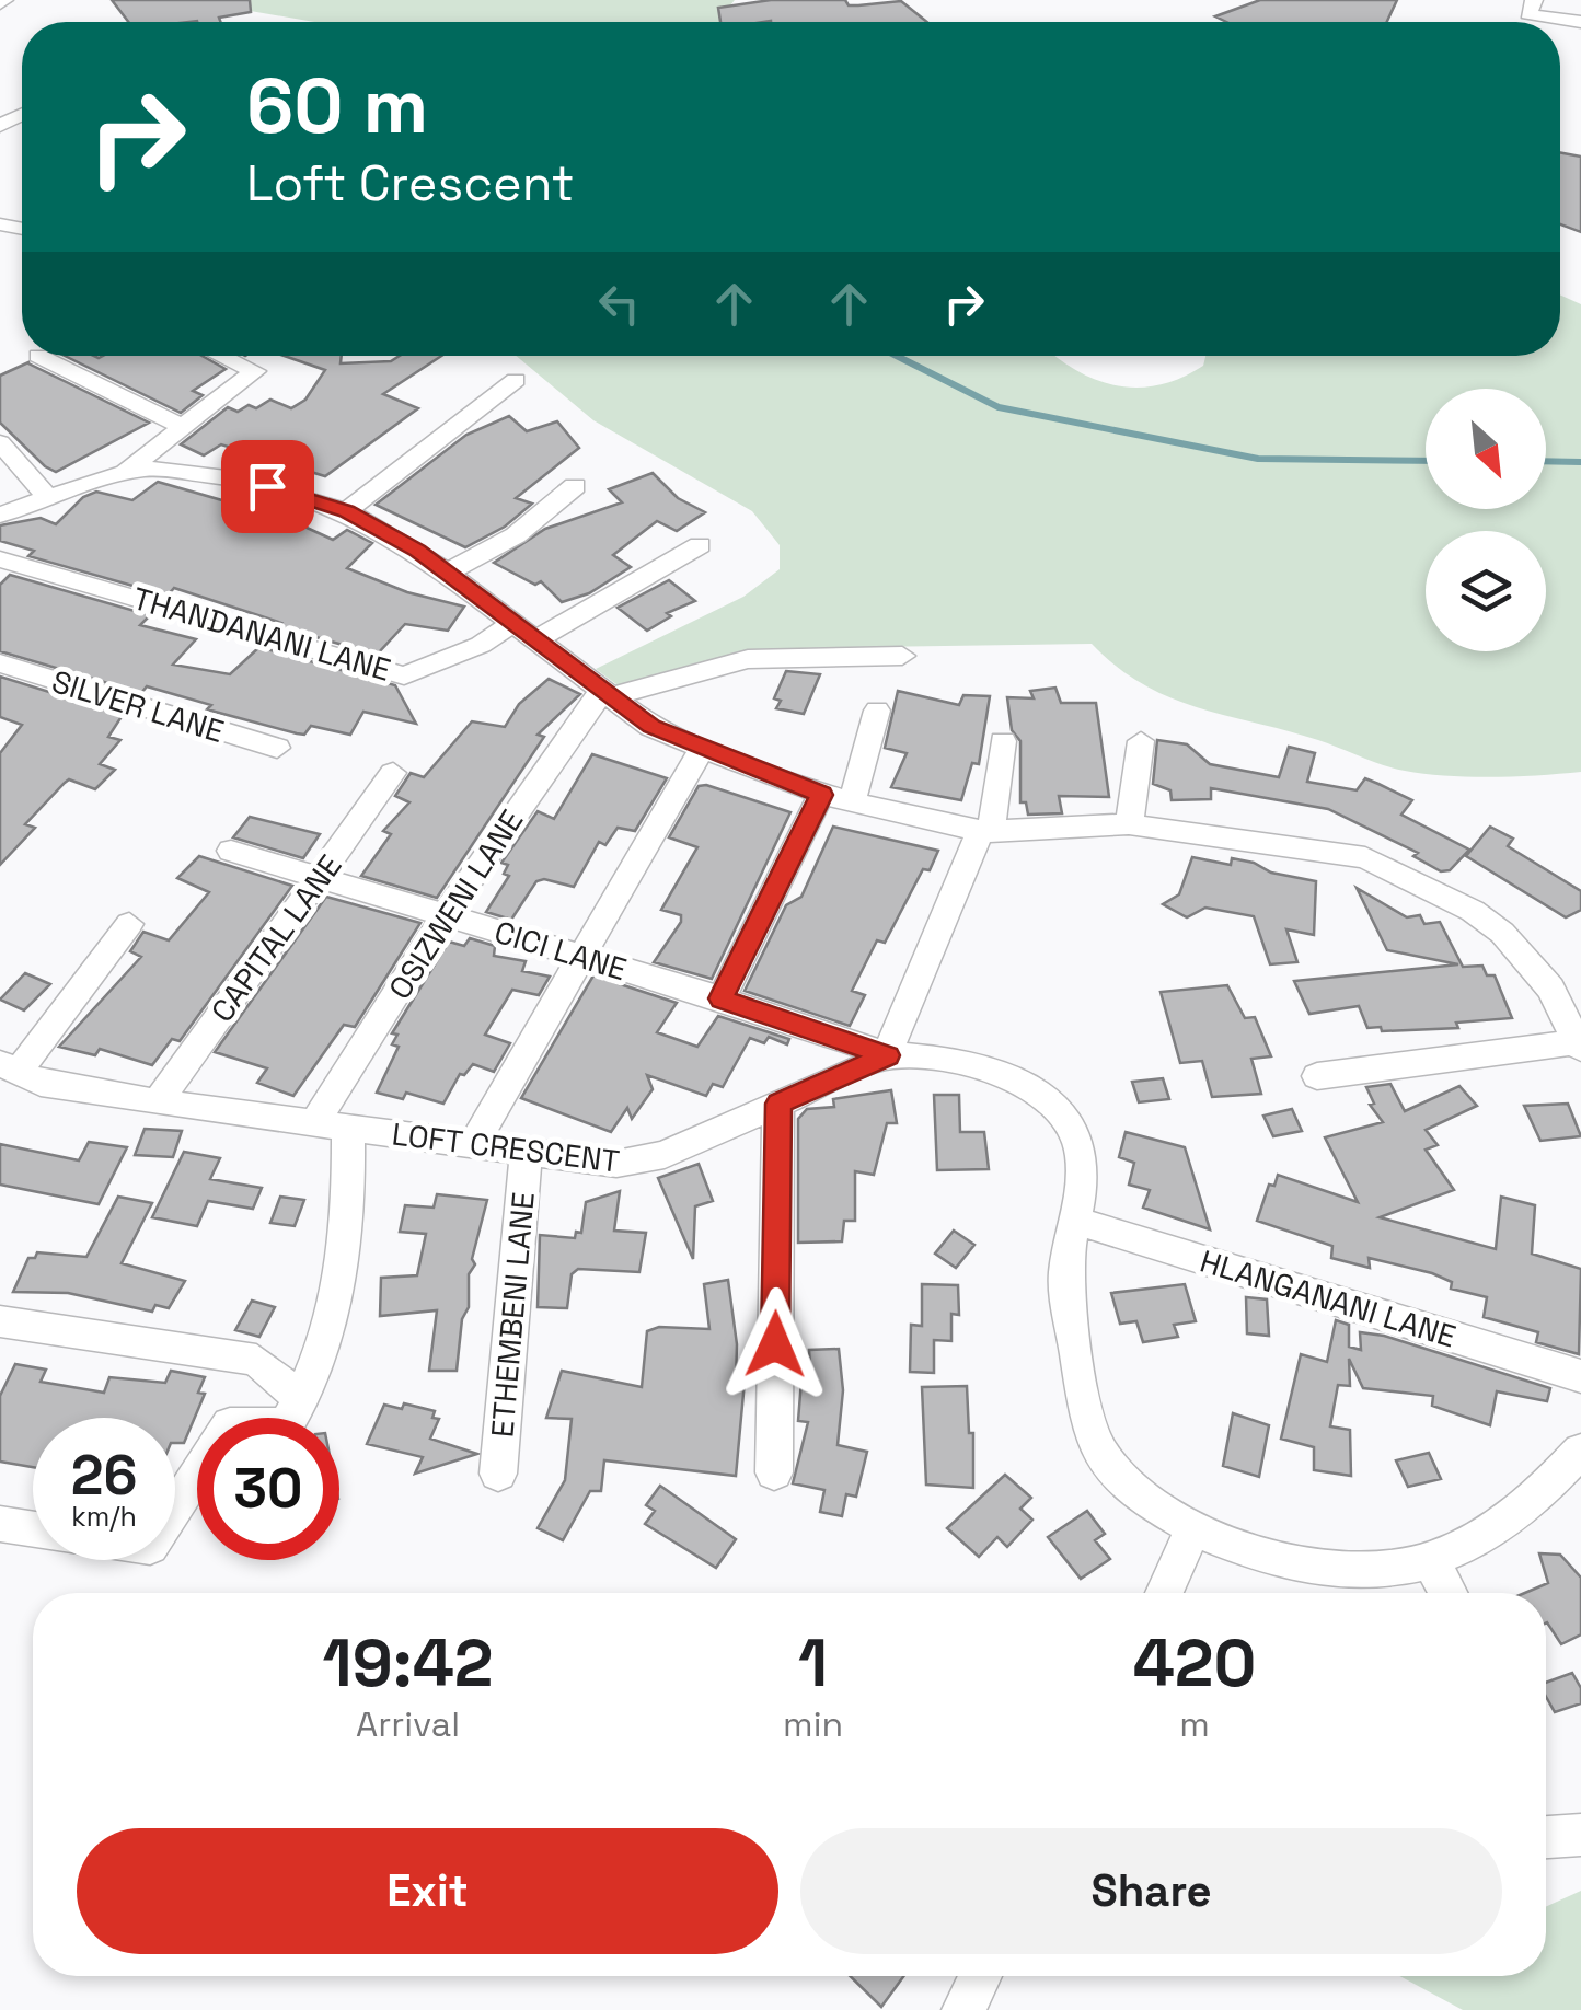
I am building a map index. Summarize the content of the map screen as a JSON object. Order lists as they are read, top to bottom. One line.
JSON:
{"streets":{"street":["THANDANANI LANE","SILVER LANE","OSIZWENI LANE","CAPITAL LANE","CICI LANE","LOFT CRESCENT","HLANGANANI LANE","ETHEMBENI LANE"]},"crossings":[["OSIZWENI LANE","CICI LANE"],["OSIZWENI LANE","LOFT CRESCENT"],["CAPITAL LANE","CICI LANE"],["CAPITAL LANE","LOFT CRESCENT"],["CICI LANE","LOFT CRESCENT"],["LOFT CRESCENT","ETHEMBENI LANE"]],"north":"bottom right","page":{"turn":["60 m","Loft Crescent"],"speed":"26 km/h","limit":"30","eta":["19:42","Arrival","1","min","420","m"],"buttons":["Exit","Share"]}}
